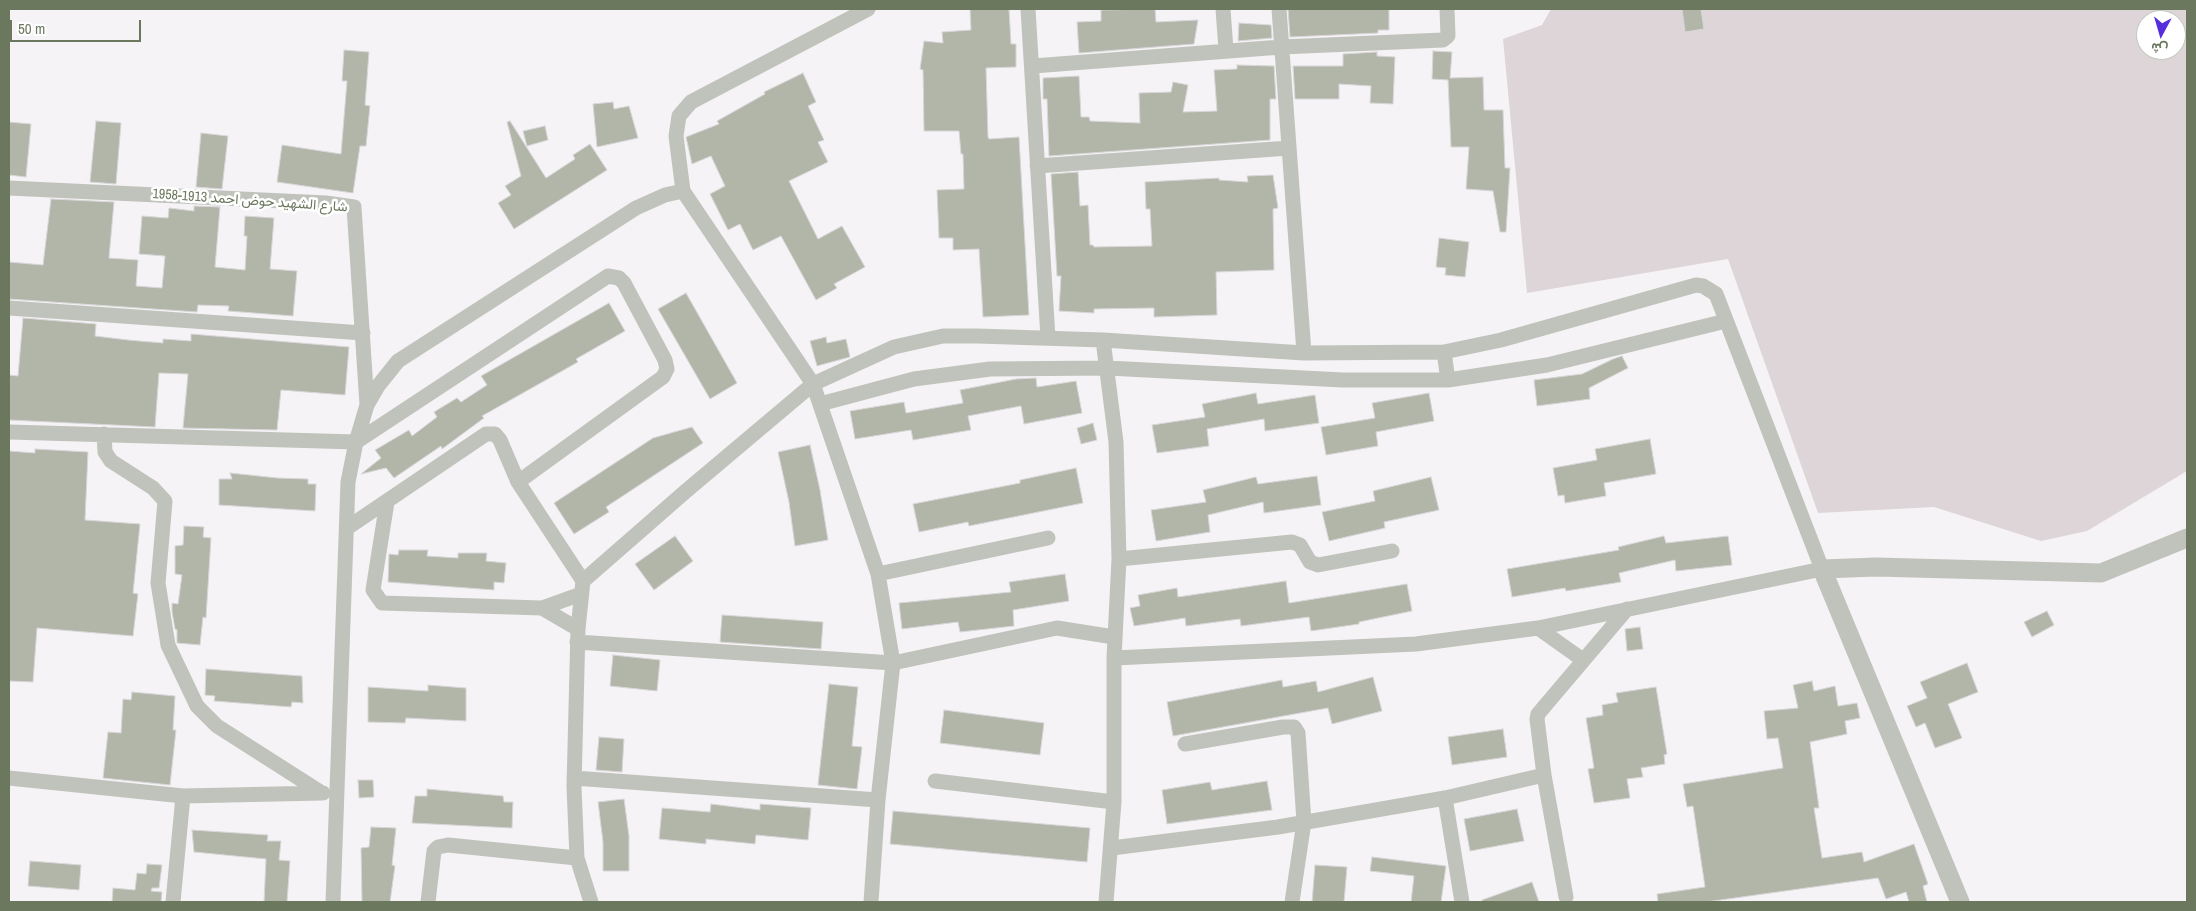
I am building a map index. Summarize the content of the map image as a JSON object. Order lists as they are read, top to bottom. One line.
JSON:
{"streets":{"street":["شارع الشهيد حوض احمد 1913-1958"]},"scale_bar":"50 m","north":"bottom"}
